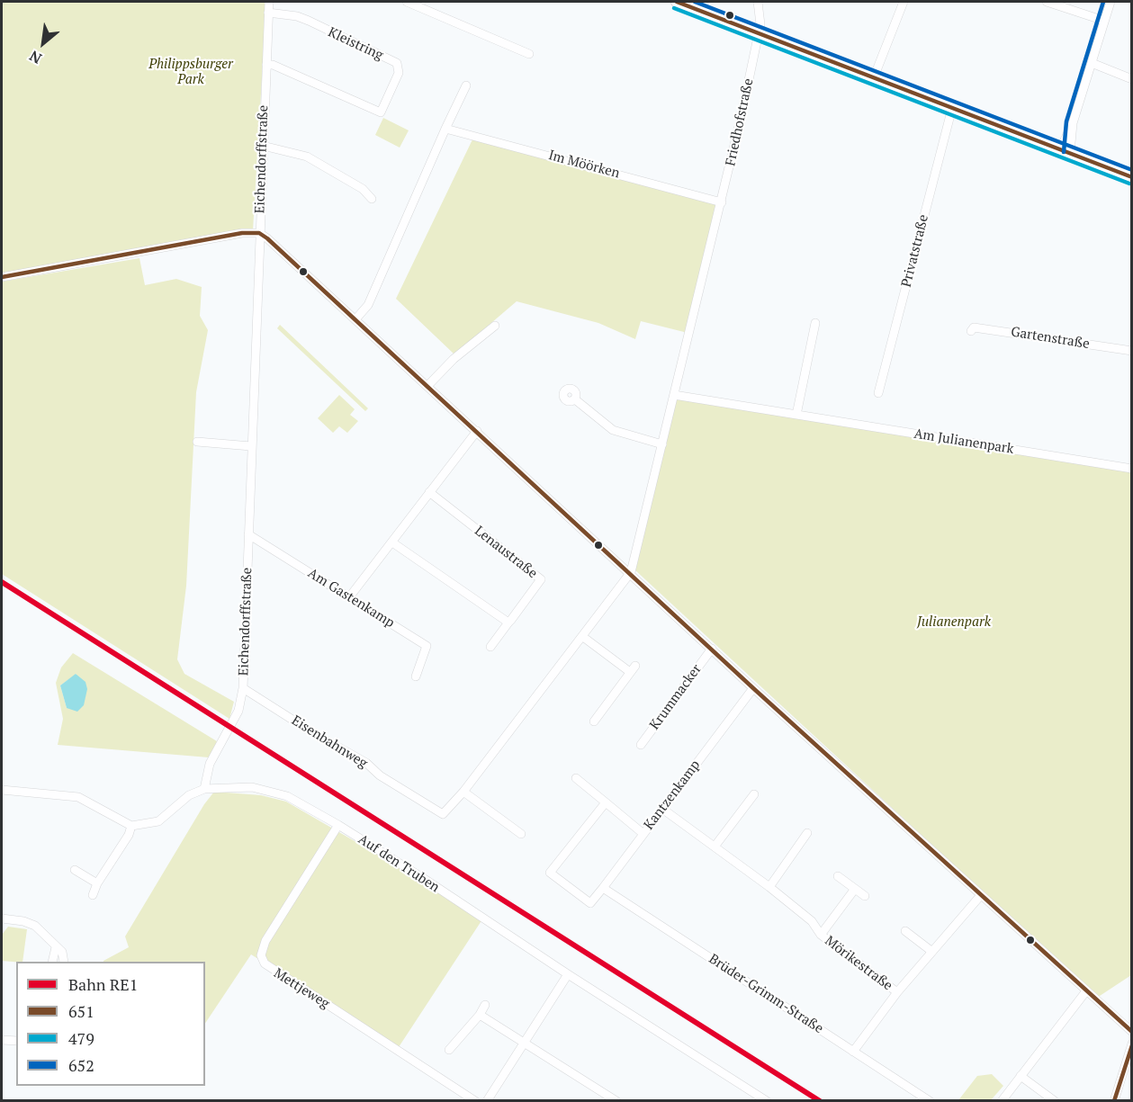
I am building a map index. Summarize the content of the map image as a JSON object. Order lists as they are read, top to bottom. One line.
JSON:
{"streets":{"street":["Kleistring","Friedhofstraße","Eichendorffstraße","Im Möörken","Privatstraße","Gartenstraße","Am Julianenpark","Lenaustraße","Am Gastenkamp","Krummacker","Eisenbahnweg","Kantzenkamp","Auf den Truben","Mörikestraße","Mettjeweg","Brüder-Grimm-Straße"]},"crossings":[["Kleistring","Eichendorffstraße"],["Friedhofstraße","Im Möörken"],["Friedhofstraße","Am Julianenpark"],["Friedhofstraße","Eisenbahnweg"],["Eichendorffstraße","Am Gastenkamp"],["Eichendorffstraße","Eisenbahnweg"],["Eichendorffstraße","Auf den Truben"],["Kantzenkamp","Mörikestraße"],["Kantzenkamp","Brüder-Grimm-Straße"],["Auf den Truben","Mettjeweg"]],"parks":["Philippsburger Park","Julianenpark"],"lines":["transit line 651","transit line 652","transit line 479","rail line RE1"],"legend":["Bahn RE1","651","479","652"],"north":"bottom left"}
